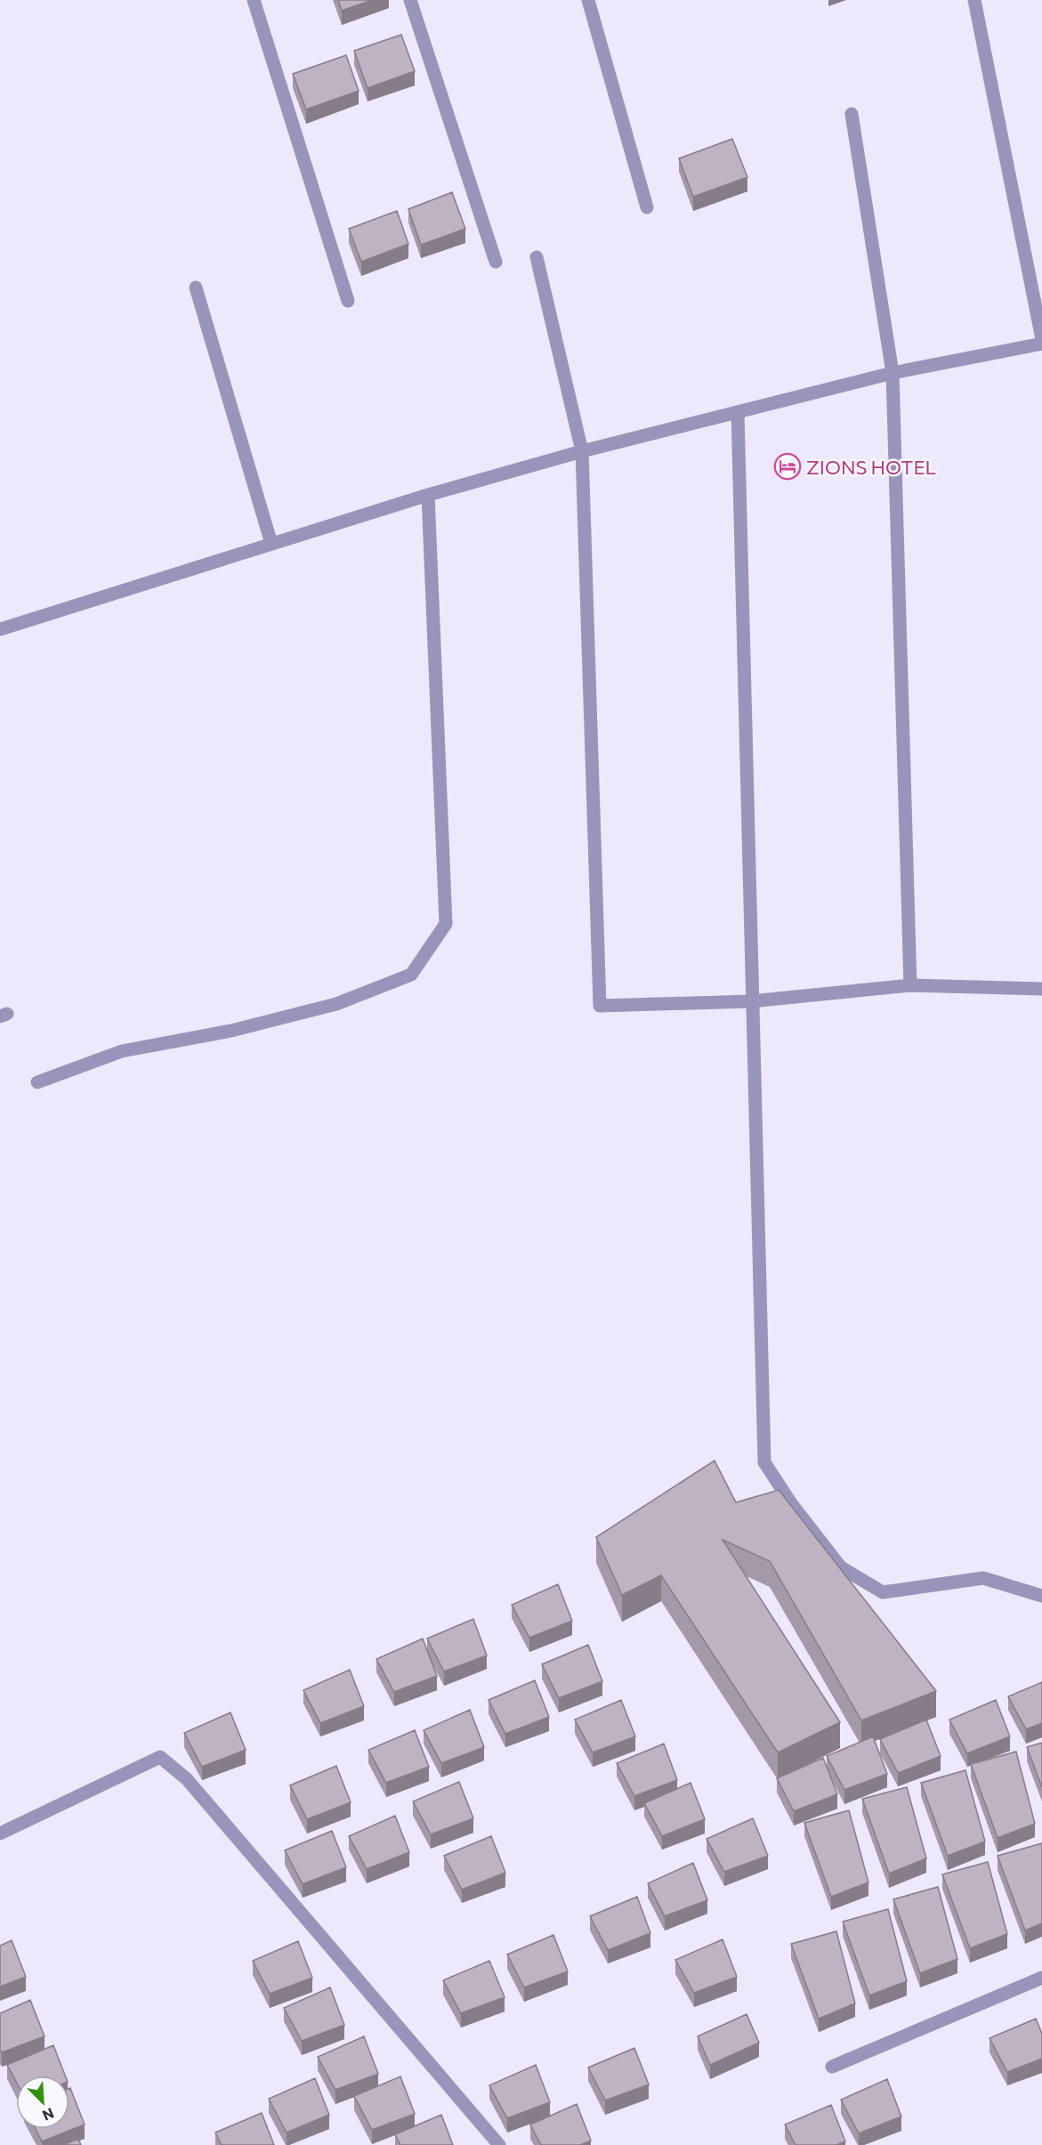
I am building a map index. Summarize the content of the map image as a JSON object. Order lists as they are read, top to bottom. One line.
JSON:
{"places":{"hotel":["ZIONS HOTEL"]},"north":"bottom right"}
